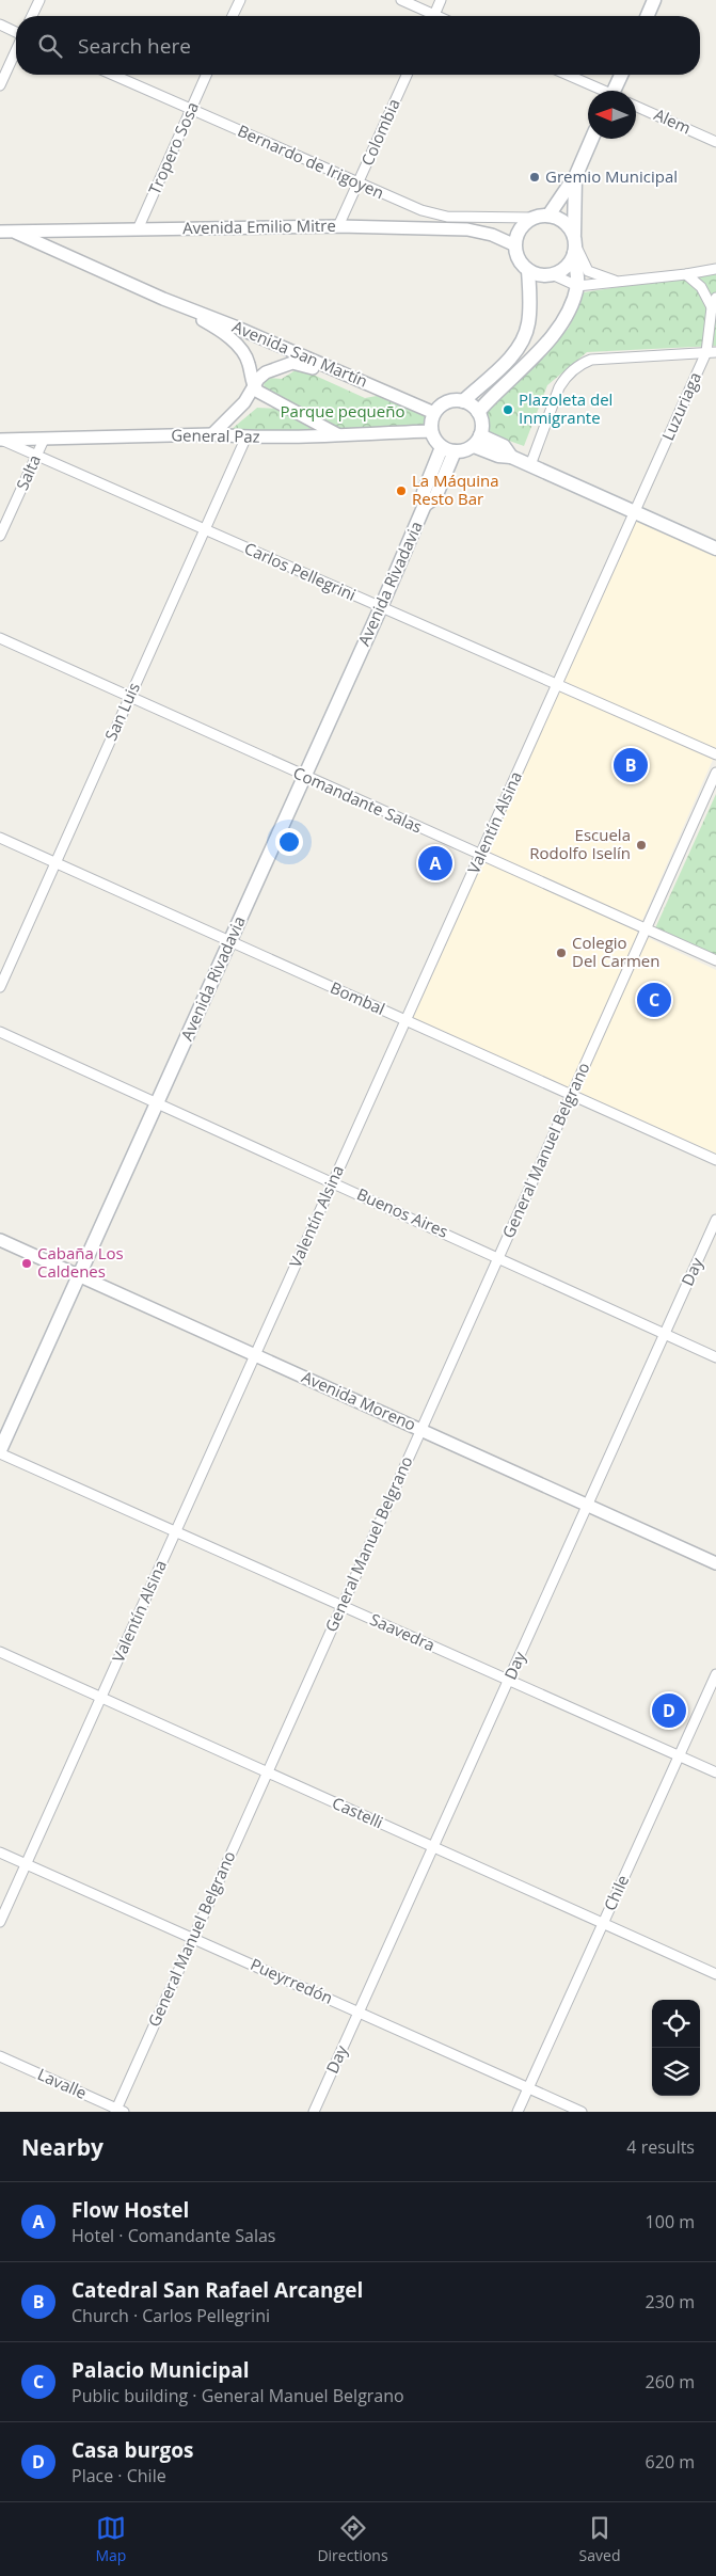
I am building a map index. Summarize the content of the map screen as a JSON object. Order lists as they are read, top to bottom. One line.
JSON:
{"streets":{"main road":["Avenida Rivadavia"],"street":["Alem","Colombia","Tropero Sosa","Bernardo de Irigoyen","Avenida Emilio Mitre","Avenida San Martín","Luzuriaga","General Paz","Salta","Carlos Pellegrini","San Luis","Comandante Salas","Valentín Alsina","Bombal","General Manuel Belgrano","Buenos Aires","Day","Avenida Moreno","Saavedra","Castelli","Chile","Pueyrredón","Lavalle"]},"crossings":[["Colombia","Bernardo de Irigoyen"],["Colombia","Avenida Emilio Mitre"],["Tropero Sosa","Bernardo de Irigoyen"],["Tropero Sosa","Avenida Emilio Mitre"],["Bernardo de Irigoyen","Avenida Emilio Mitre"],["Avenida Emilio Mitre","Avenida San Martín"],["Avenida San Martín","General Paz"],["Avenida San Martín","Avenida Rivadavia"],["Luzuriaga","Valentín Alsina"],["General Paz","Salta"],["General Paz","Carlos Pellegrini"],["General Paz","Avenida Rivadavia"],["General Paz","San Luis"],["Salta","Carlos Pellegrini"],["Carlos Pellegrini","Avenida Rivadavia"],["Carlos Pellegrini","San Luis"],["Carlos Pellegrini","Valentín Alsina"],["Avenida Rivadavia","Comandante Salas"],["Avenida Rivadavia","Bombal"],["Avenida Rivadavia","Buenos Aires"],["Avenida Rivadavia","Avenida Moreno"],["Avenida Rivadavia","Saavedra"],["San Luis","Comandante Salas"],["San Luis","Bombal"],["Comandante Salas","Valentín Alsina"],["Comandante Salas","General Manuel Belgrano"],["Valentín Alsina","Bombal"],["Valentín Alsina","Buenos Aires"],["Valentín Alsina","Avenida Moreno"],["Valentín Alsina","Saavedra"],["Valentín Alsina","Castelli"],["Valentín Alsina","Pueyrredón"],["Bombal","General Manuel Belgrano"],["General Manuel Belgrano","Buenos Aires"],["General Manuel Belgrano","Avenida Moreno"],["General Manuel Belgrano","Saavedra"],["General Manuel Belgrano","Castelli"],["General Manuel Belgrano","Pueyrredón"],["General Manuel Belgrano","Lavalle"],["Buenos Aires","Day"],["Day","Avenida Moreno"],["Day","Saavedra"],["Day","Castelli"],["Day","Pueyrredón"],["Saavedra","Chile"],["Castelli","Chile"],["Chile","Pueyrredón"]],"parks":["Parque pequeño"],"places":["Gremio Municipal","Plazoleta del Inmigrante","La Máquina Resto Bar","Escuela Rodolfo Iselín","Colegio Del Carmen","Cabaña Los Caldenes"],"north":"left","page":{"search":"Search here","pins":["B","A","C","D"],"heading":["Nearby","4 results"],"list":[{"mark":"A","name":"Flow Hostel","note":"Hotel · Comandante Salas","value":"100 m"},{"mark":"B","name":"Catedral San Rafael Arcangel","note":"Church · Carlos Pellegrini","value":"230 m"},{"mark":"C","name":"Palacio Municipal","note":"Public building · General Manuel Belgrano","value":"260 m"},{"mark":"D","name":"Casa burgos","note":"Place · Chile","value":"620 m"}],"nav":["Map","Directions","Saved"]}}
